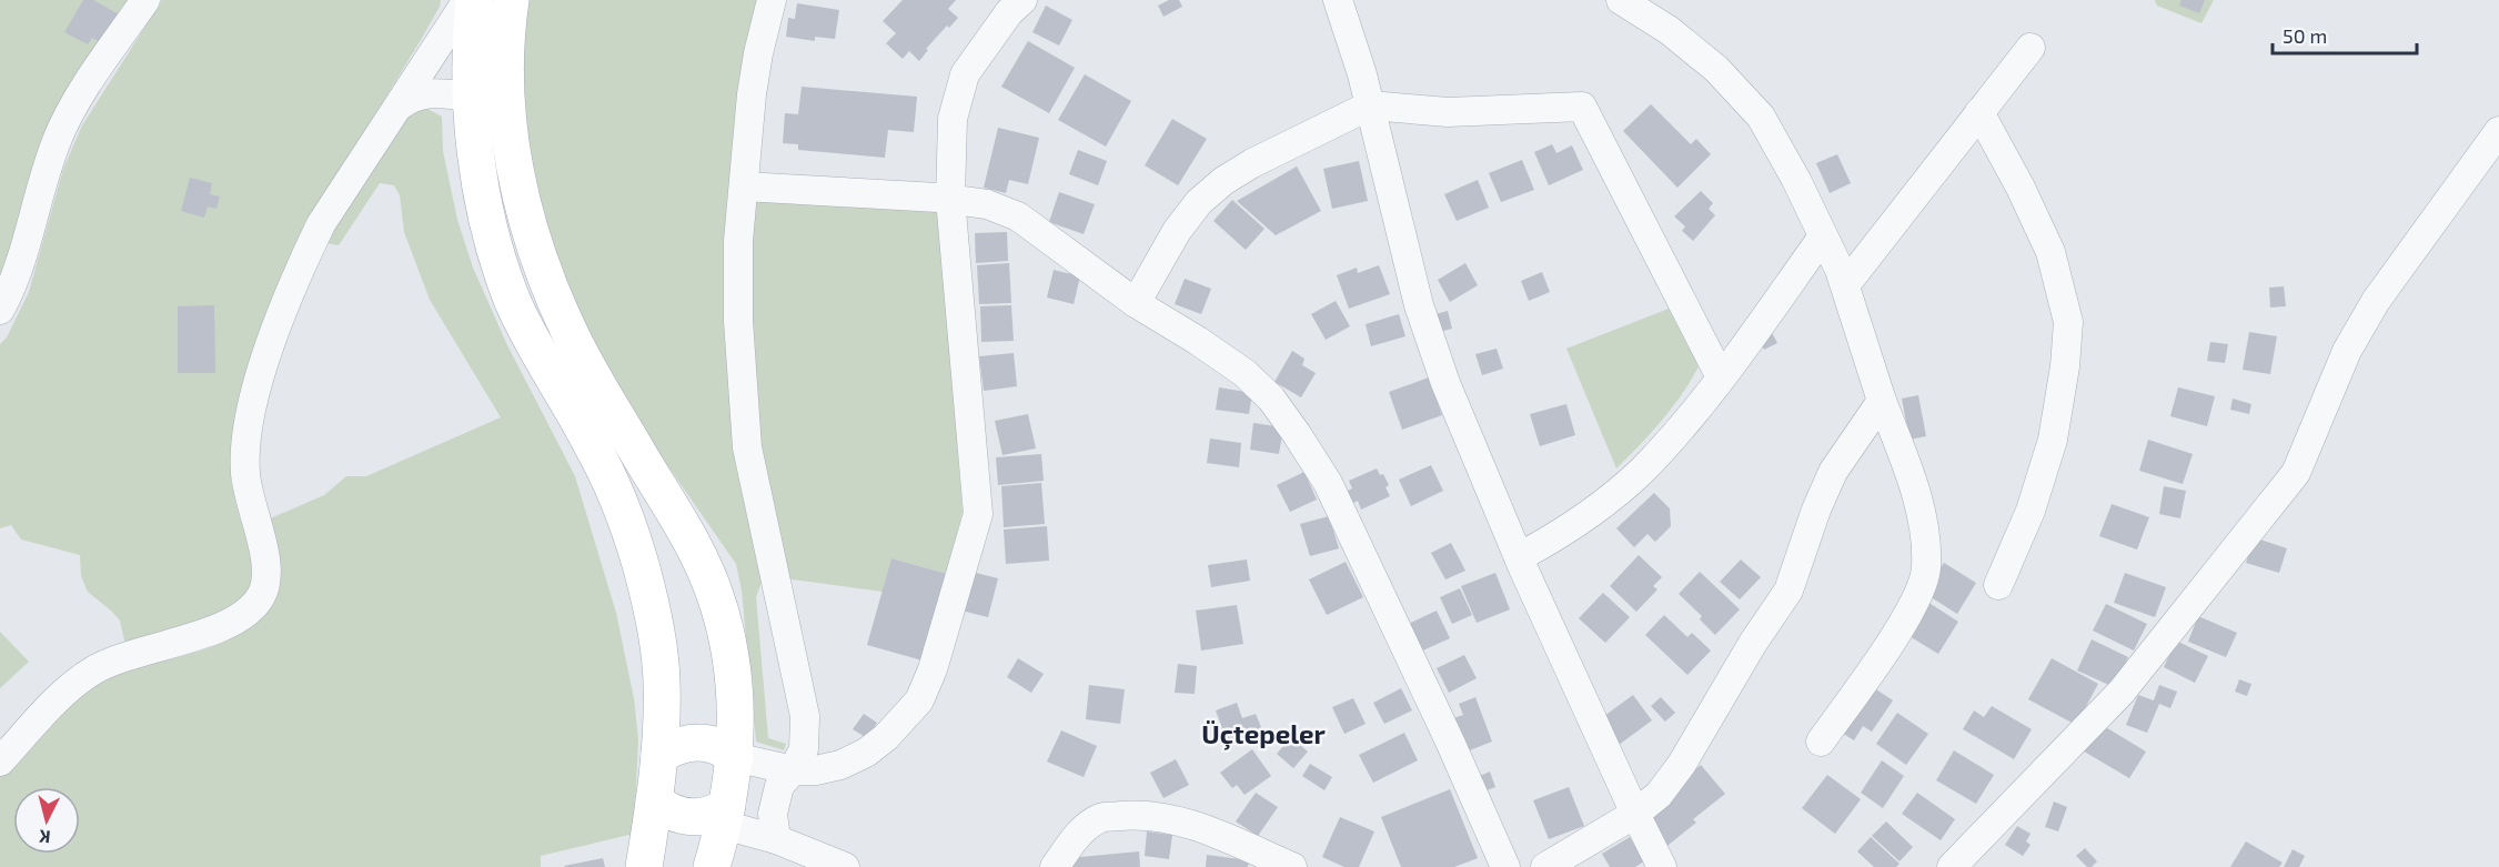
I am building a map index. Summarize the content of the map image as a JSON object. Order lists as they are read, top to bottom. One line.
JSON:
{"districts":["Üçtepeler"],"scale_bar":"50 m","north":"bottom"}
